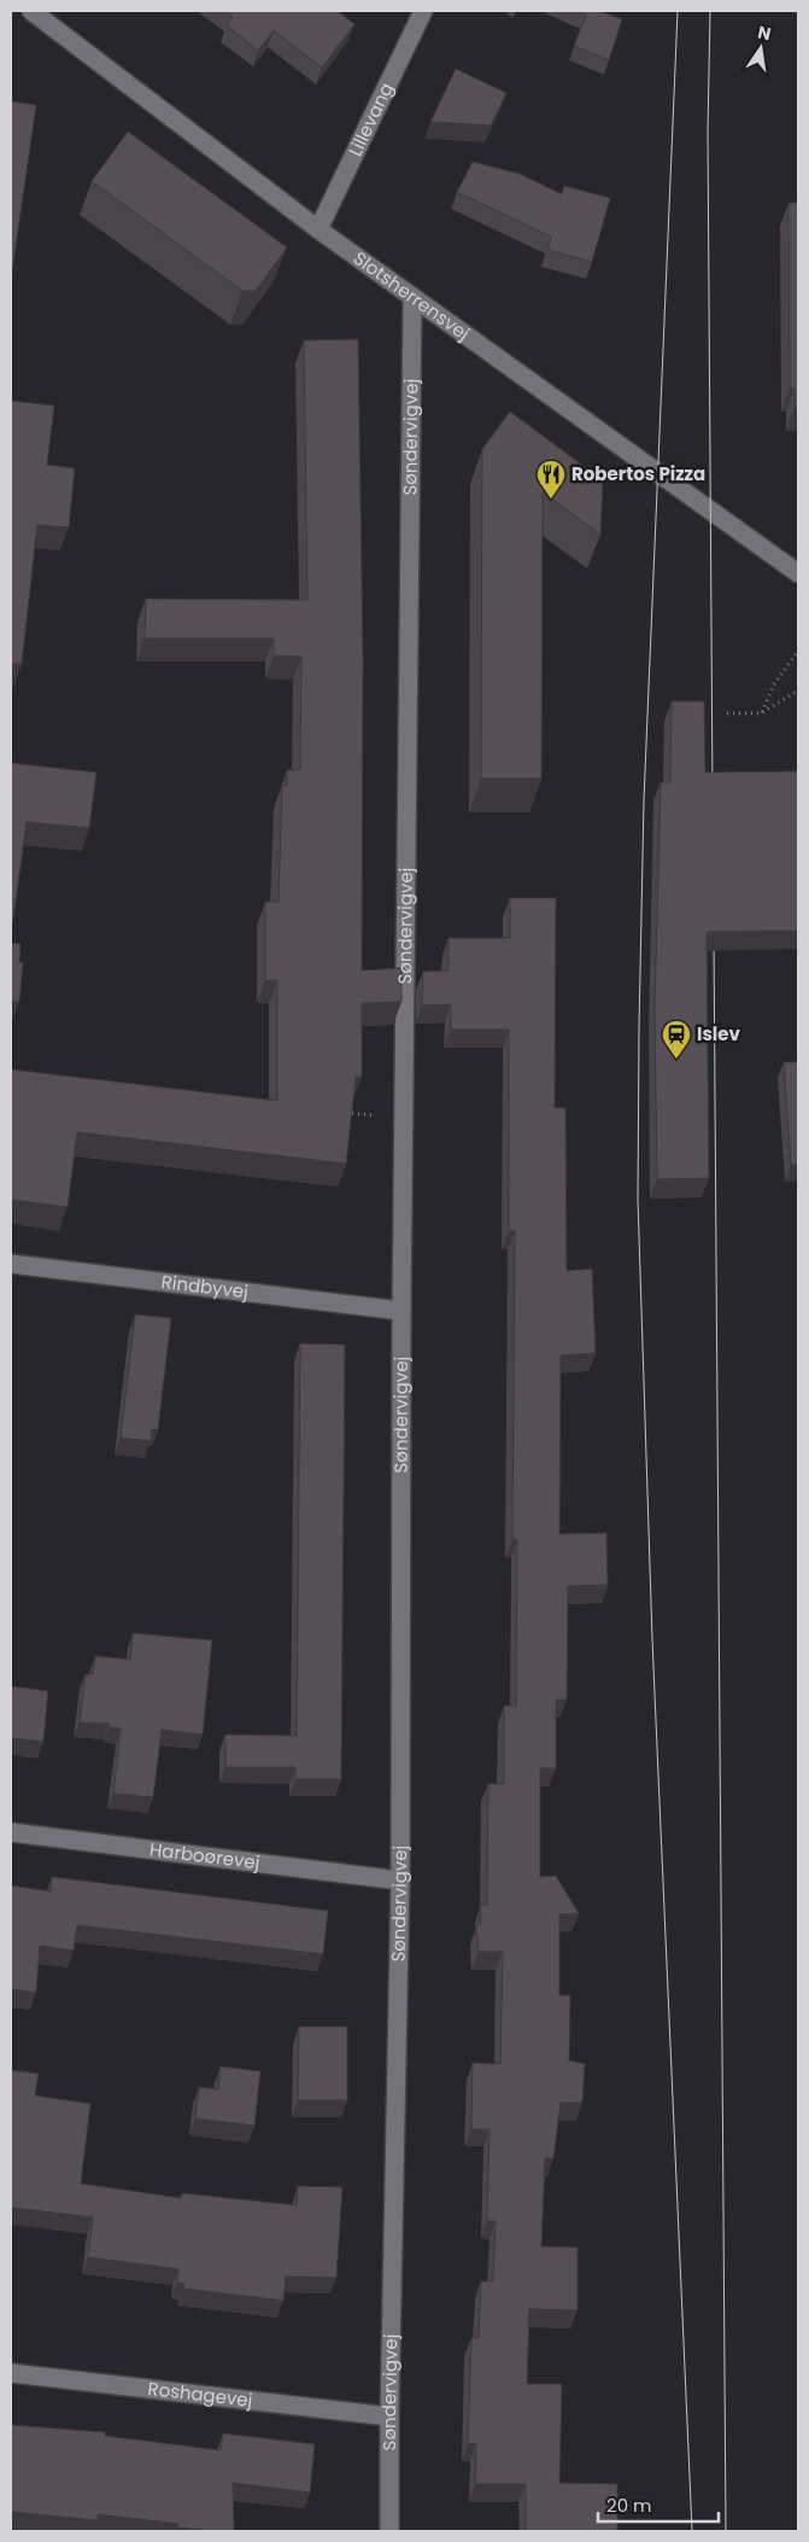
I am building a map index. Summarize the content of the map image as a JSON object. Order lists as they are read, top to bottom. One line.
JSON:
{"streets":{"street":["Lillevang","Slotsherrensvej","Søndervigvej","Rindbyvej","Harboørevej","Roshagevej"]},"crossings":[["Lillevang","Slotsherrensvej"],["Slotsherrensvej","Søndervigvej"],["Søndervigvej","Rindbyvej"],["Søndervigvej","Harboørevej"],["Søndervigvej","Roshagevej"]],"places":{"restaurant":["Robertos Pizza"],"station":["Islev"]},"scale_bar":"20 m","north":"top"}
